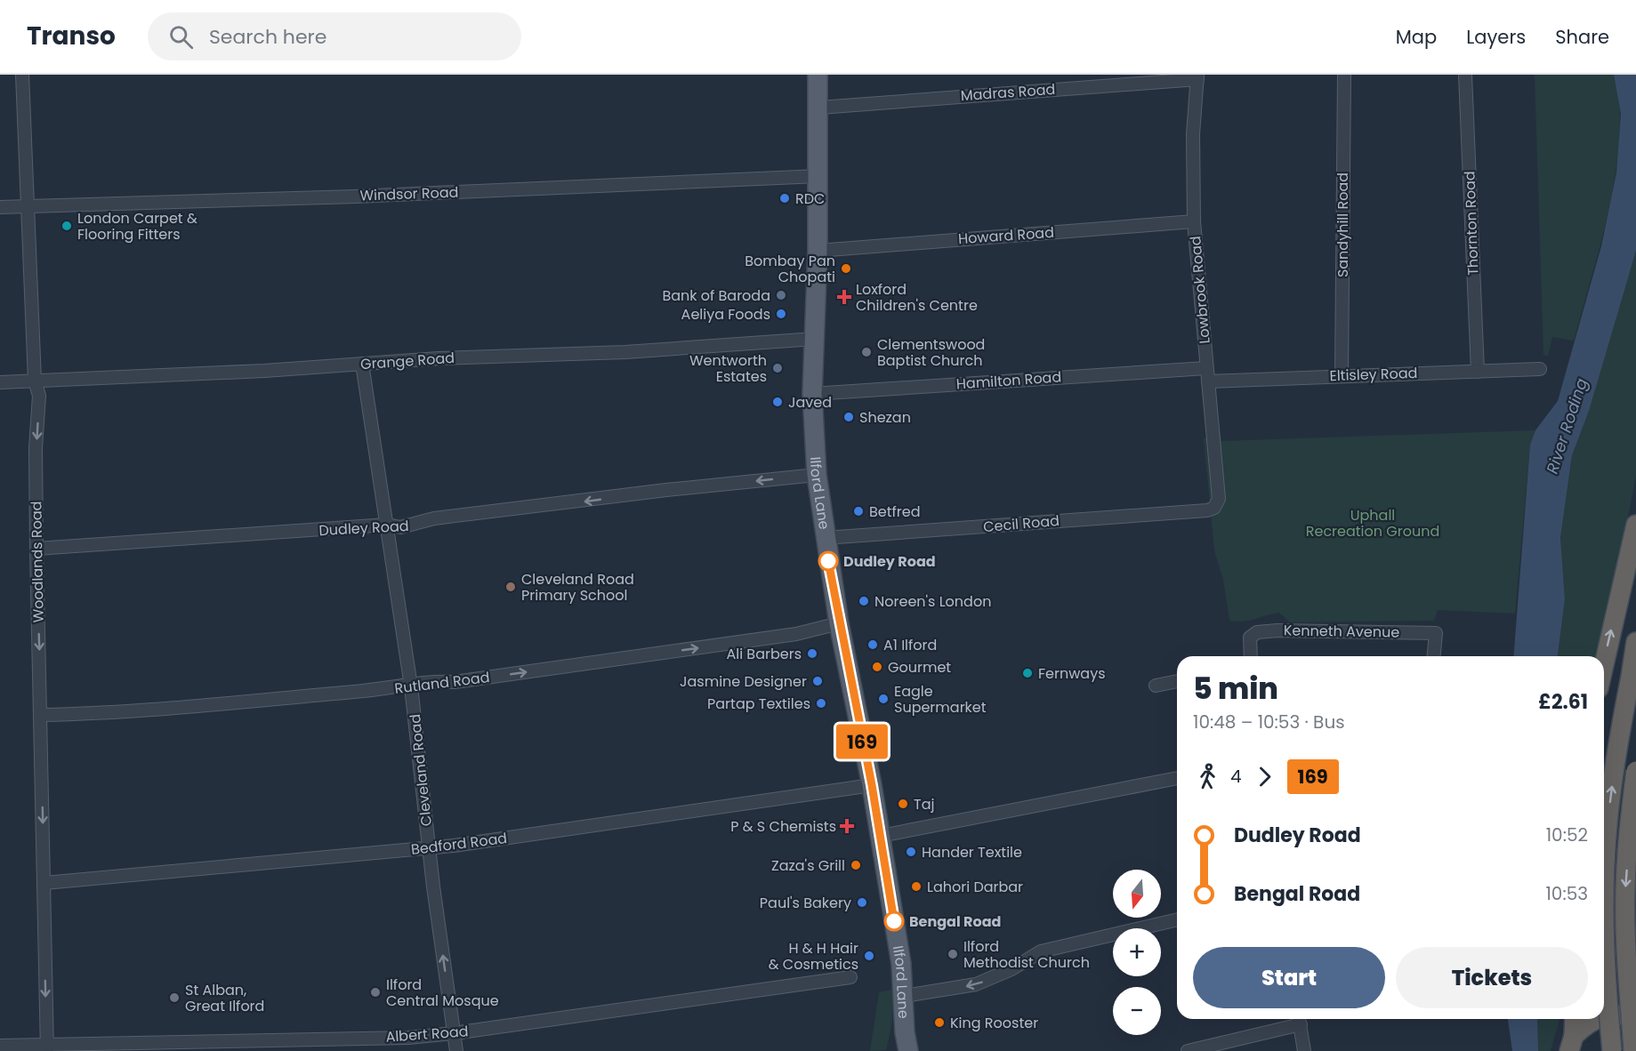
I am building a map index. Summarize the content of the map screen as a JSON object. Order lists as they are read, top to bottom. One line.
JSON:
{"streets":{"main road":["Ilford Lane"],"street":["Madras Road","Windsor Road","Thornton Road","Sandyhill Road","Howard Road","Lowbrook Road","Grange Road","Eltisley Road","Hamilton Road","Cecil Road","Dudley Road","Woodlands Road","Kenneth Avenue","Rutland Road","Cleveland Road","Bedford Road","Albert Road"]},"crossings":[["Madras Road","Lowbrook Road"],["Madras Road","Ilford Lane"],["Windsor Road","Ilford Lane"],["Windsor Road","Woodlands Road"],["Thornton Road","Eltisley Road"],["Sandyhill Road","Eltisley Road"],["Howard Road","Lowbrook Road"],["Howard Road","Ilford Lane"],["Lowbrook Road","Eltisley Road"],["Lowbrook Road","Hamilton Road"],["Lowbrook Road","Cecil Road"],["Grange Road","Ilford Lane"],["Grange Road","Woodlands Road"],["Grange Road","Cleveland Road"],["Hamilton Road","Ilford Lane"],["Ilford Lane","Cecil Road"],["Ilford Lane","Dudley Road"],["Ilford Lane","Rutland Road"],["Ilford Lane","Bedford Road"],["Dudley Road","Woodlands Road"],["Dudley Road","Cleveland Road"],["Woodlands Road","Rutland Road"],["Woodlands Road","Bedford Road"],["Woodlands Road","Albert Road"],["Rutland Road","Cleveland Road"],["Cleveland Road","Bedford Road"],["Cleveland Road","Albert Road"]],"one_way":["Dudley Road","Woodlands Road","Rutland Road"],"water":["River Roding"],"parks":["Uphall Recreation Ground"],"places":{"other":["RDC","London Carpet & Flooring Fitters","Bombay Pan Chopati","Bank of Baroda","Aeliya Foods","Clementswood Baptist Church","Wentworth Estates","Javed","Shezan","Betfred","Dudley Road","Cleveland Road Primary School","Noreen's London","A1 Ilford","Ali Barbers","Gourmet","Fernways","Jasmine Designer","Eagle Supermarket","Partap Textiles","Taj","Hander Textile","Zaza's Grill","Lahori Darbar","Paul's Bakery","Bengal Road","Ilford Methodist Church","H & H Hair & Cosmetics","Ilford Central Mosque","St Alban, Great Ilford","King Rooster"],"health":["Loxford Children's Centre","P & S Chemists"]},"lines":["bus line 169"],"north":"bottom","page":{"header":"Transo","search":"Search here","nav":["Map","Layers","Share"],"on_map":"169","heading":["5 min","10:48 – 10:53 · Bus","£2.61"],"legs":["4","169"],"list":[{"name":"Dudley Road","value":"10:52"},{"name":"Bengal Road","value":"10:53"}],"map_buttons":["+","−"],"buttons":["Start","Tickets"]}}
